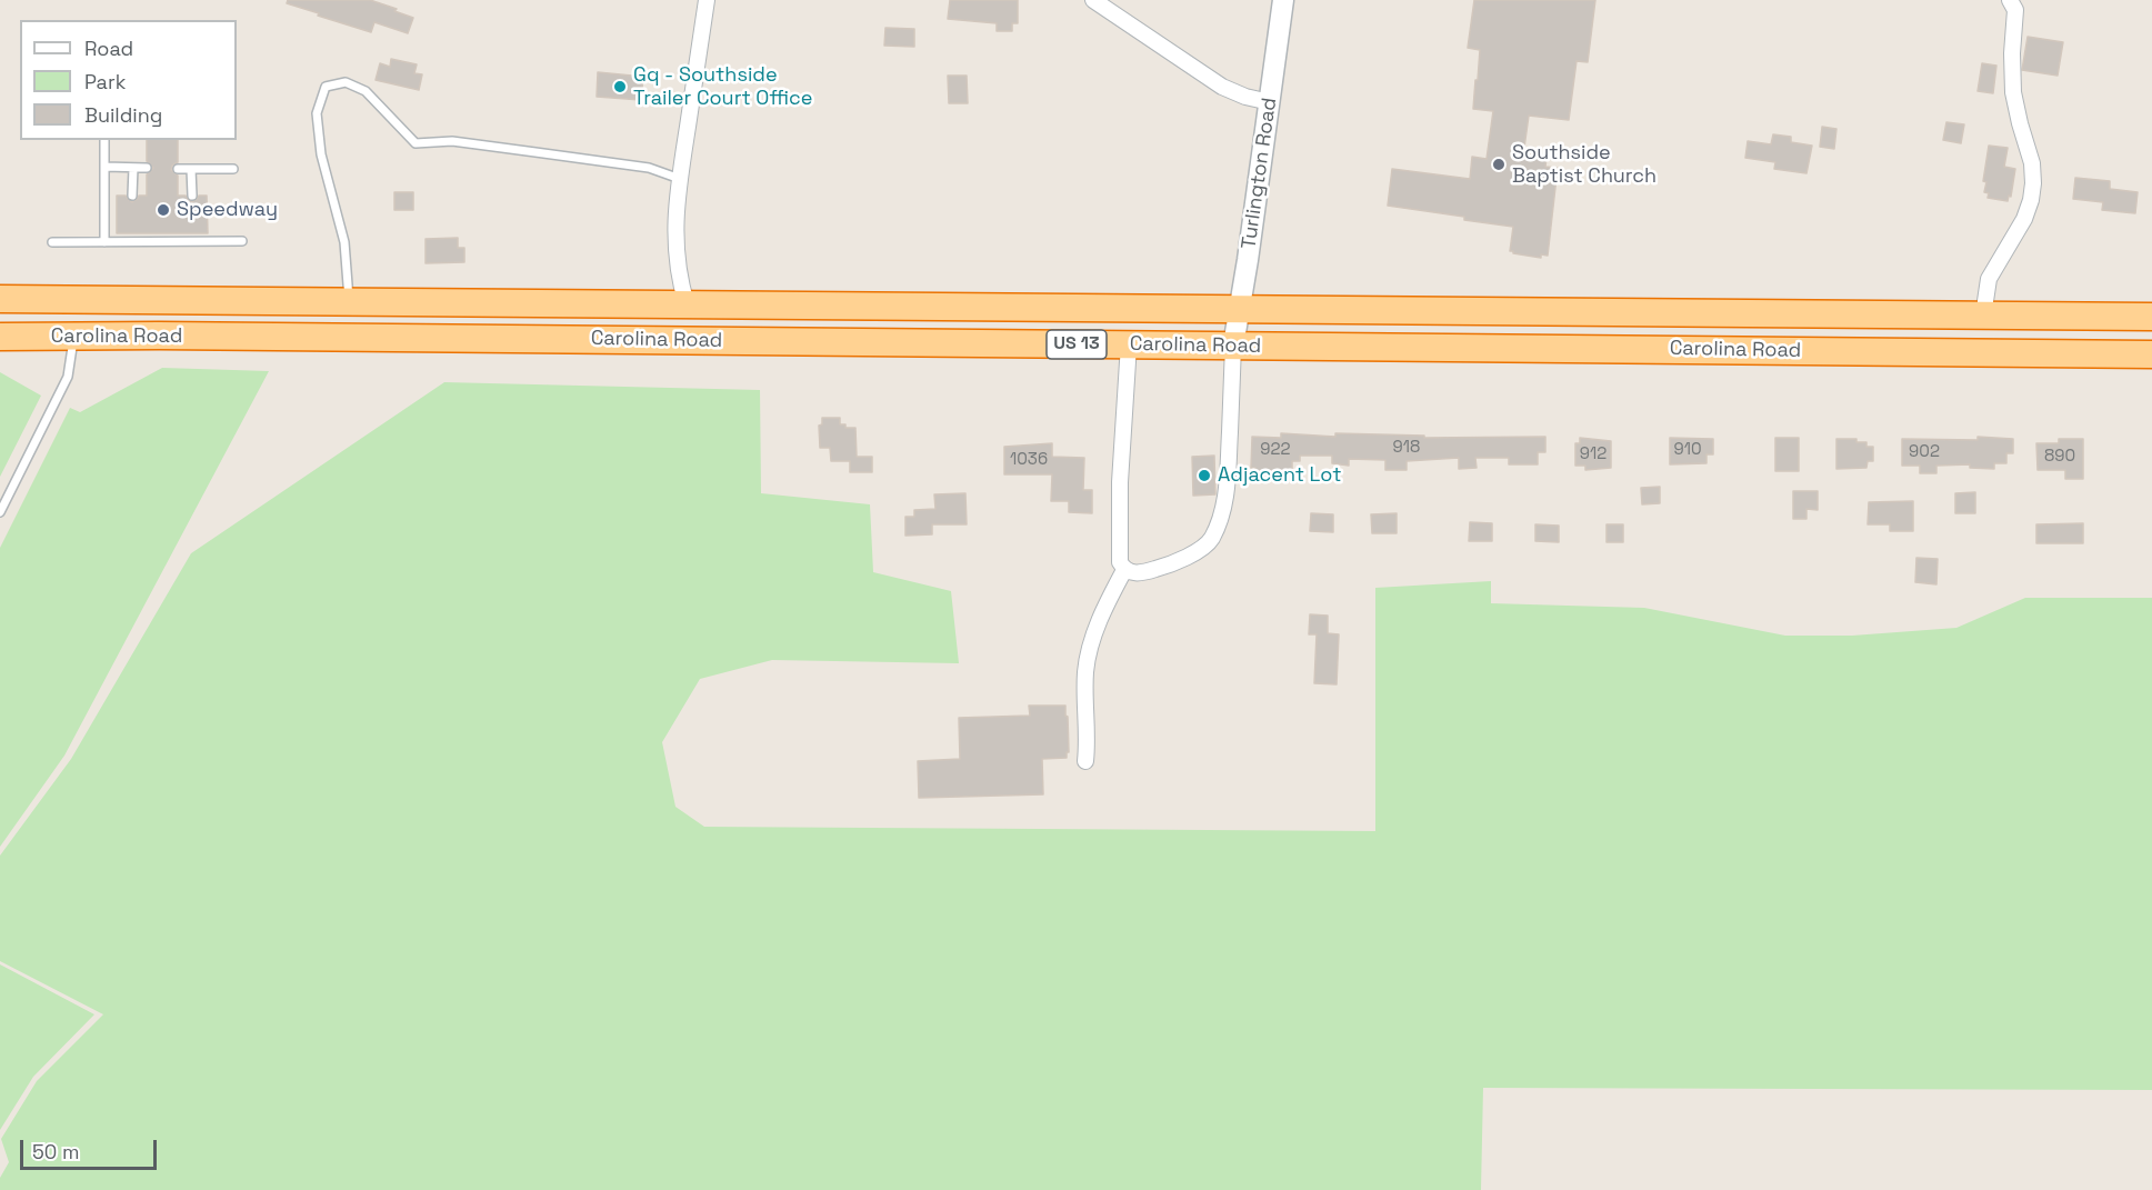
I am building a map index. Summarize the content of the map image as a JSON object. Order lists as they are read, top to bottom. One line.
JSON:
{"streets":{"highway":["Carolina Road","US 13"],"street":["Turlington Road"]},"crossings":[["Turlington Road","Carolina Road"]],"places":["Gq - Southside Trailer Court Office","Southside Baptist Church","Speedway","Adjacent Lot"],"house_numbers":["918","922","910","902","912","890","1036"],"legend":["Road","Park","Building"],"scale_bar":"50 m"}
